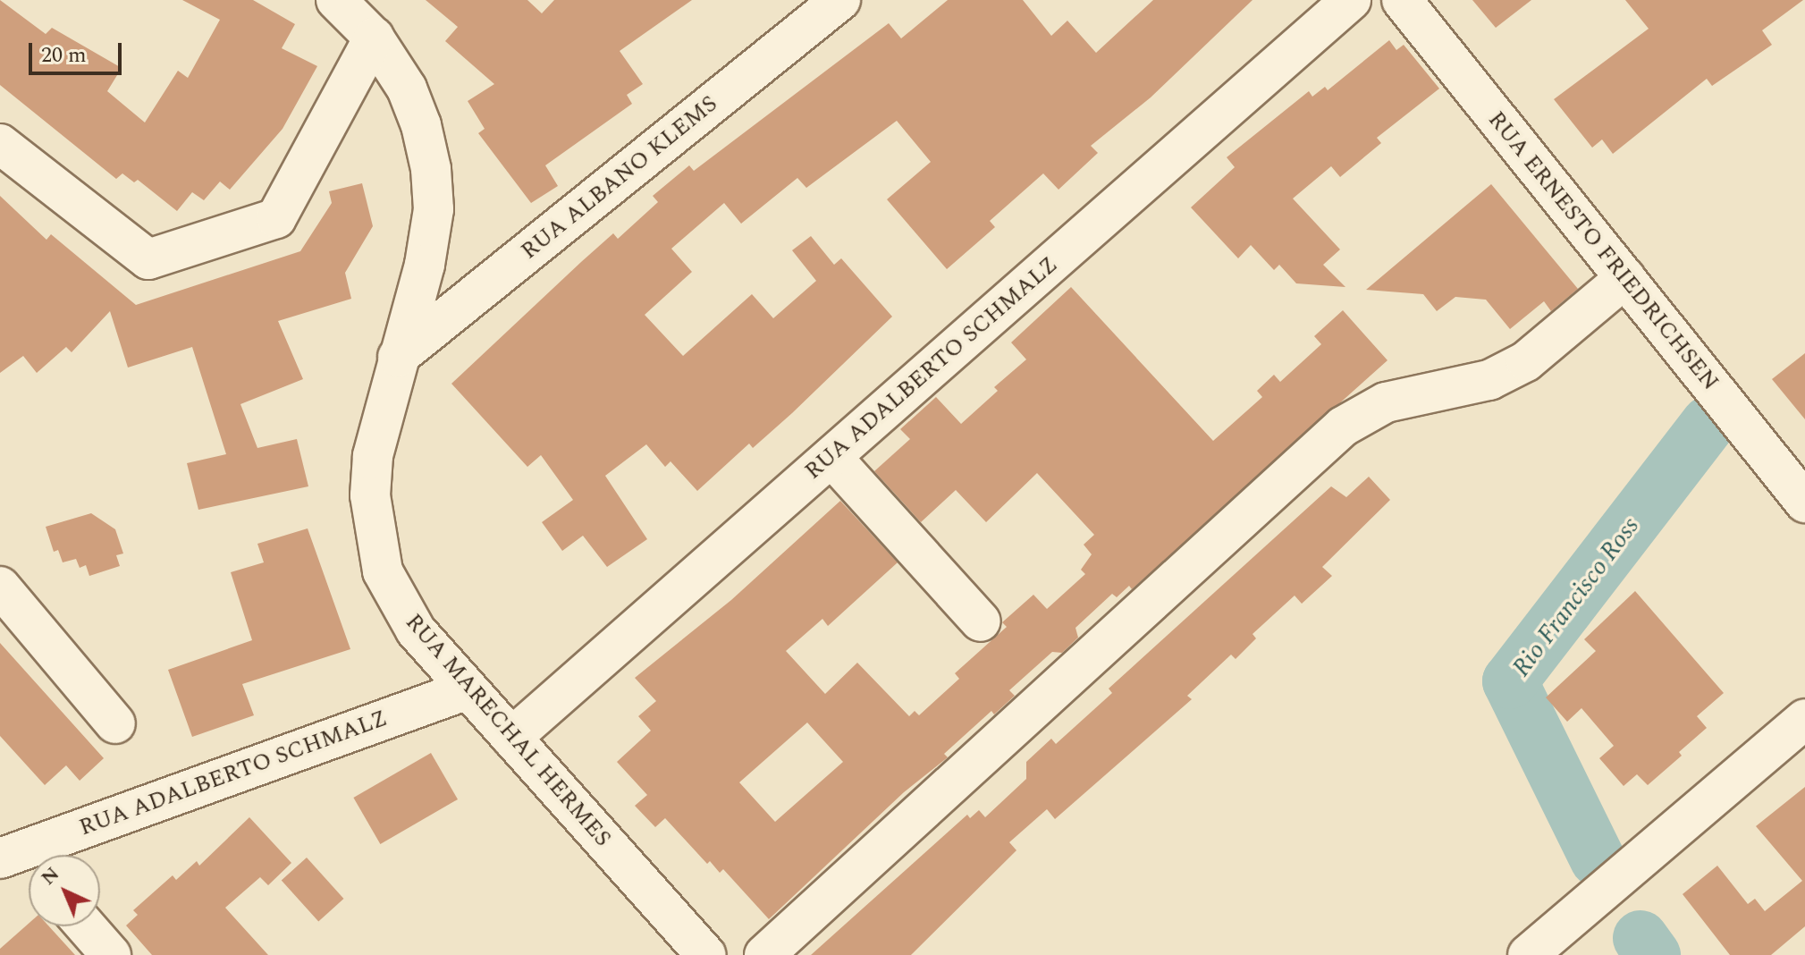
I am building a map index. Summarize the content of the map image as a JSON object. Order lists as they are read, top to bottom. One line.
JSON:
{"streets":{"street":["RUA ALBANO KLEMS","RUA ERNESTO FRIEDRICHSEN","RUA ADALBERTO SCHMALZ","RUA MARECHAL HERMES"]},"crossings":[["RUA ALBANO KLEMS","RUA MARECHAL HERMES"],["RUA ADALBERTO SCHMALZ","RUA MARECHAL HERMES"]],"water":["Rio Francisco Ross"],"scale_bar":"20 m","north":"top left"}
